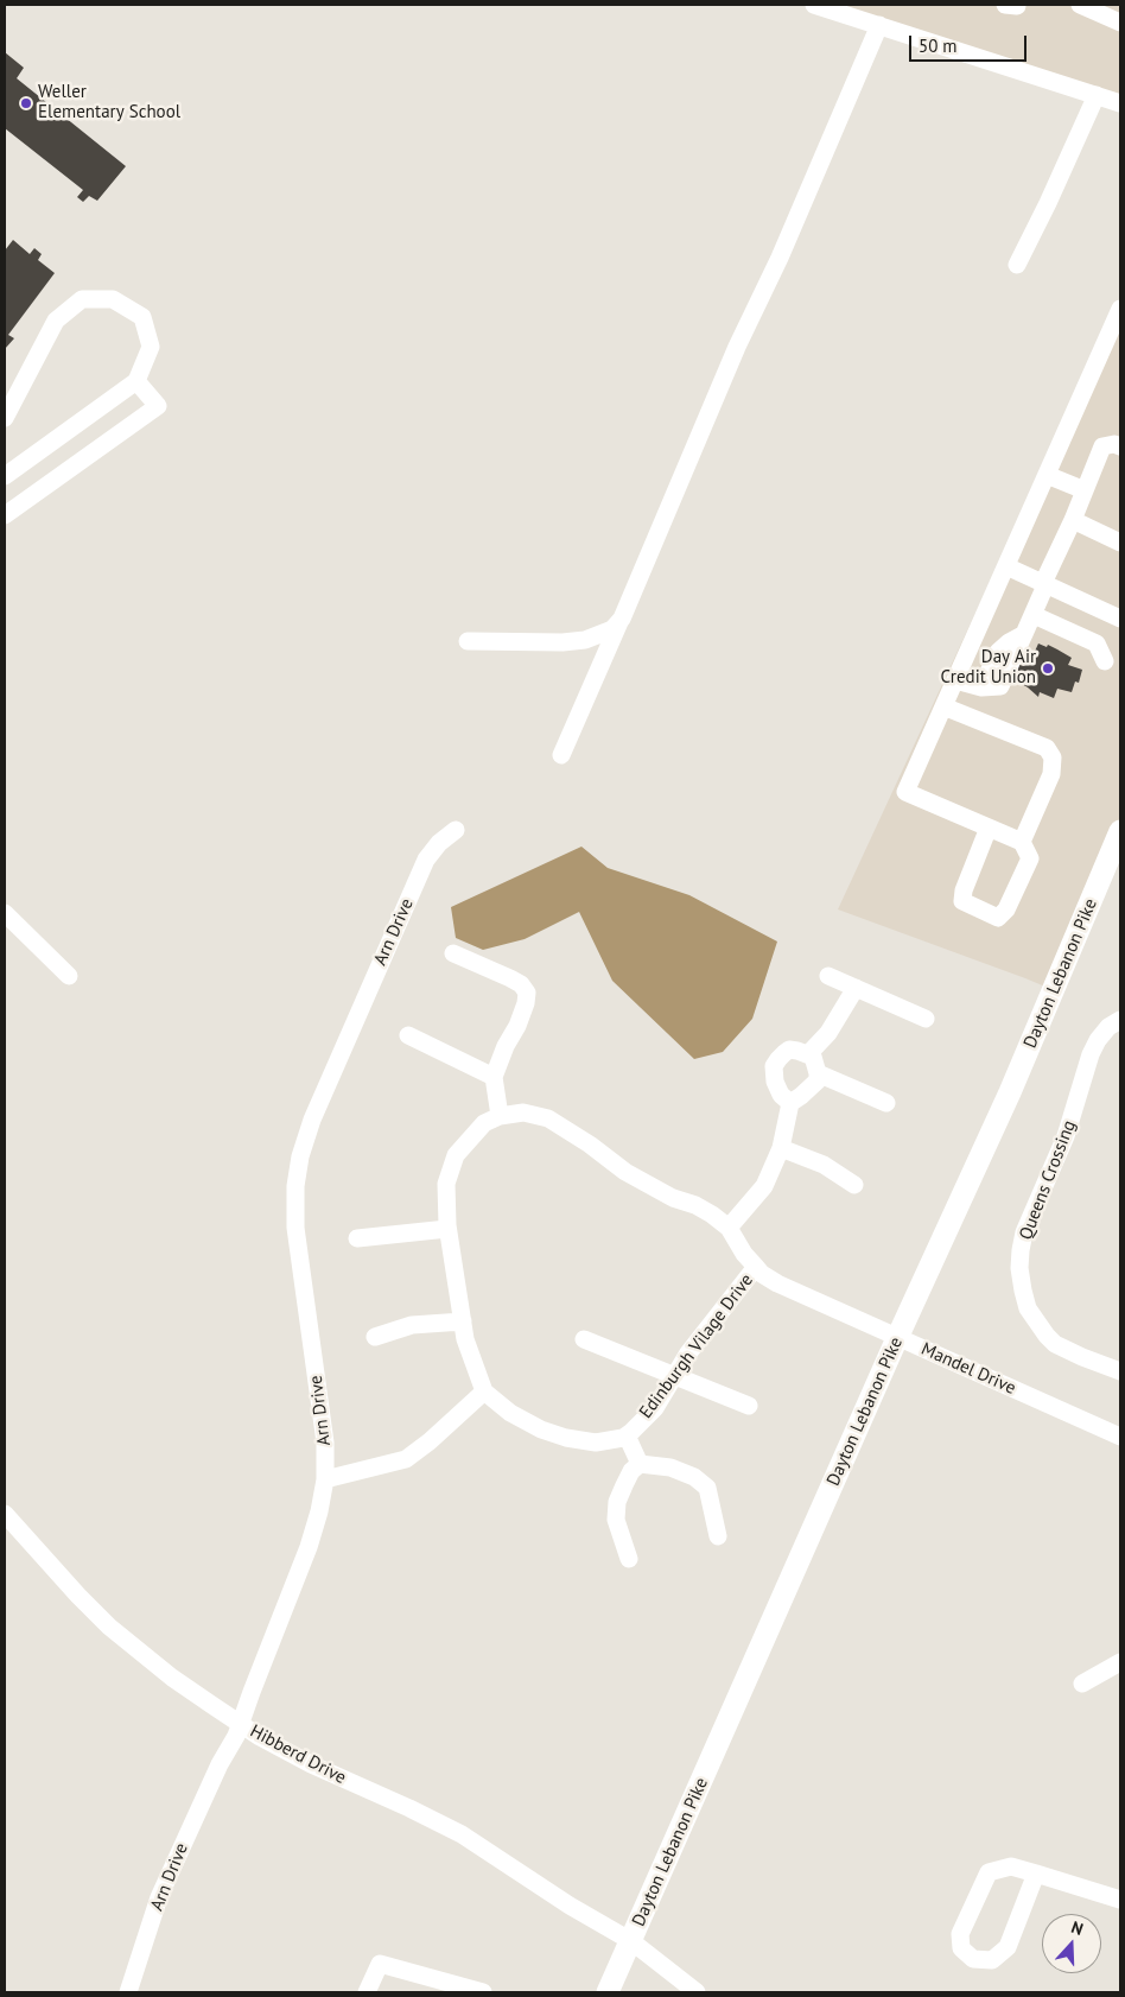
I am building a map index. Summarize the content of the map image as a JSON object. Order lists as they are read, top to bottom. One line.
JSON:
{"streets":{"main road":["Dayton Lebanon Pike"],"street":["Arn Drive","Queens Crossing","Edinburgh Vilage Drive","Mandel Drive","Hibberd Drive"]},"crossings":[["Arn Drive","Hibberd Drive"],["Dayton Lebanon Pike","Mandel Drive"],["Dayton Lebanon Pike","Hibberd Drive"],["Edinburgh Vilage Drive","Mandel Drive"]],"places":["Weller Elementary School","Day Air Credit Union"],"scale_bar":"50 m","north":"top"}
